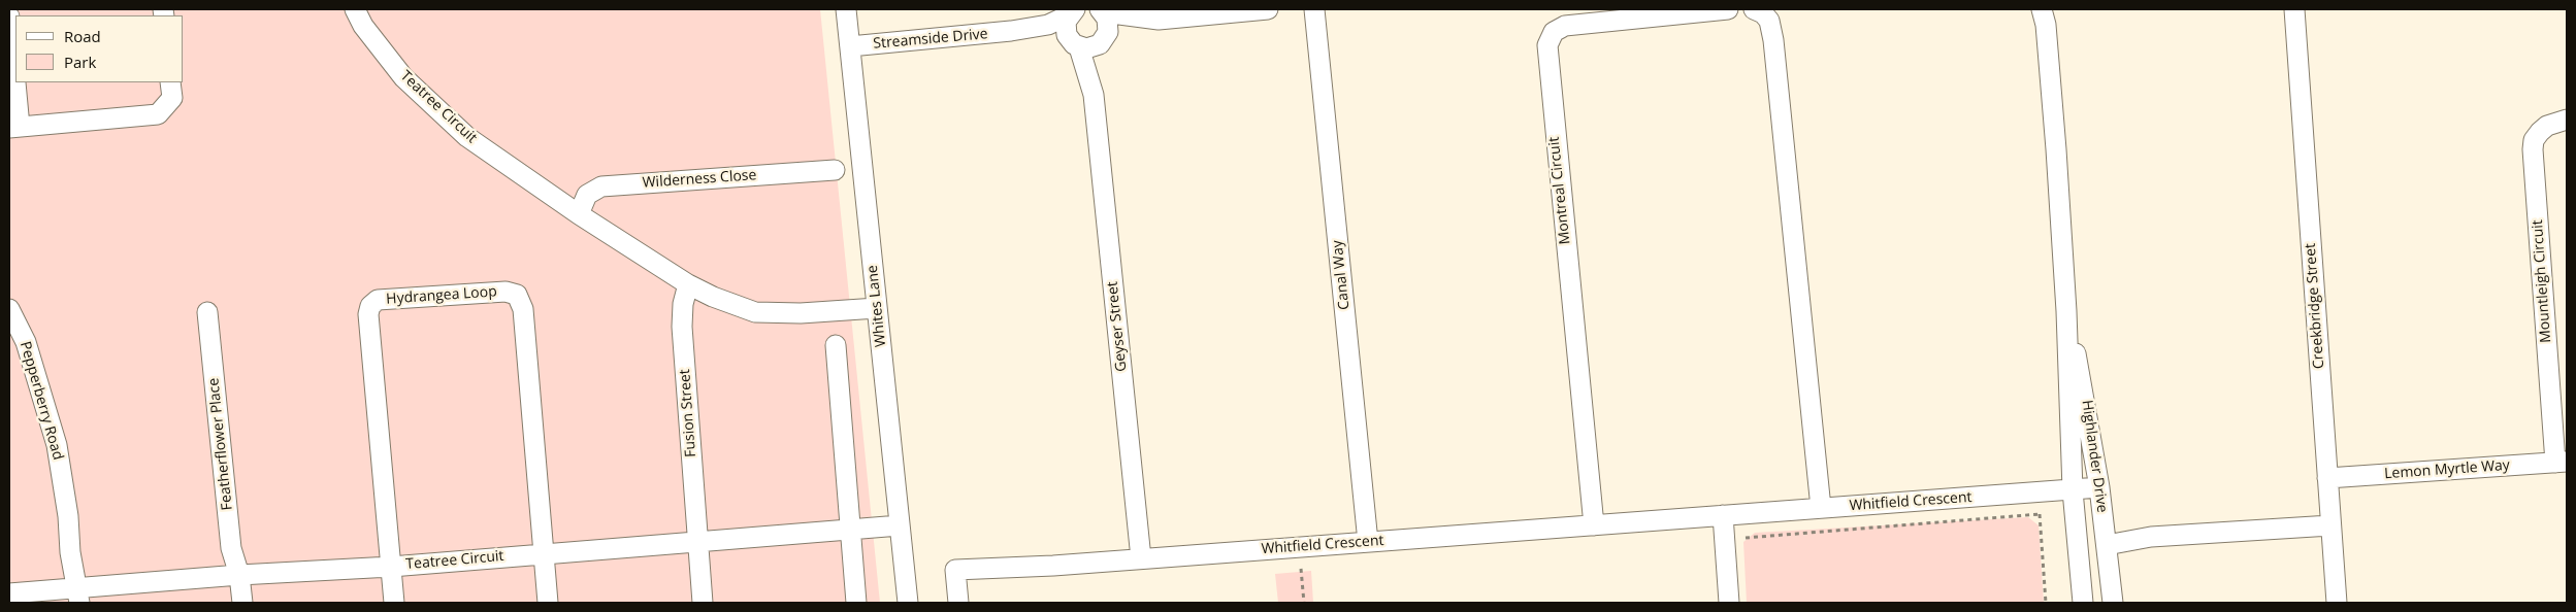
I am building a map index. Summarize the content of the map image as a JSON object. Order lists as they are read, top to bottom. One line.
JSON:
{"streets":{"street":["Streamside Drive","Teatree Circuit","Wilderness Close","Montreal Circuit","Canal Way","Mountleigh Circuit","Hydrangea Loop","Whites Lane","Creekbridge Street","Geyser Street","Pepperberry Road","Fusion Street","Featherflower Place","Highlander Drive","Lemon Myrtle Way","Whitfield Crescent"]},"crossings":[["Streamside Drive","Whites Lane"],["Streamside Drive","Geyser Street"],["Teatree Circuit","Wilderness Close"],["Teatree Circuit","Hydrangea Loop"],["Teatree Circuit","Whites Lane"],["Teatree Circuit","Pepperberry Road"],["Teatree Circuit","Fusion Street"],["Teatree Circuit","Featherflower Place"],["Montreal Circuit","Whitfield Crescent"],["Canal Way","Whitfield Crescent"],["Mountleigh Circuit","Lemon Myrtle Way"],["Creekbridge Street","Lemon Myrtle Way"],["Geyser Street","Whitfield Crescent"],["Highlander Drive","Whitfield Crescent"]],"legend":["Road","Park"]}
